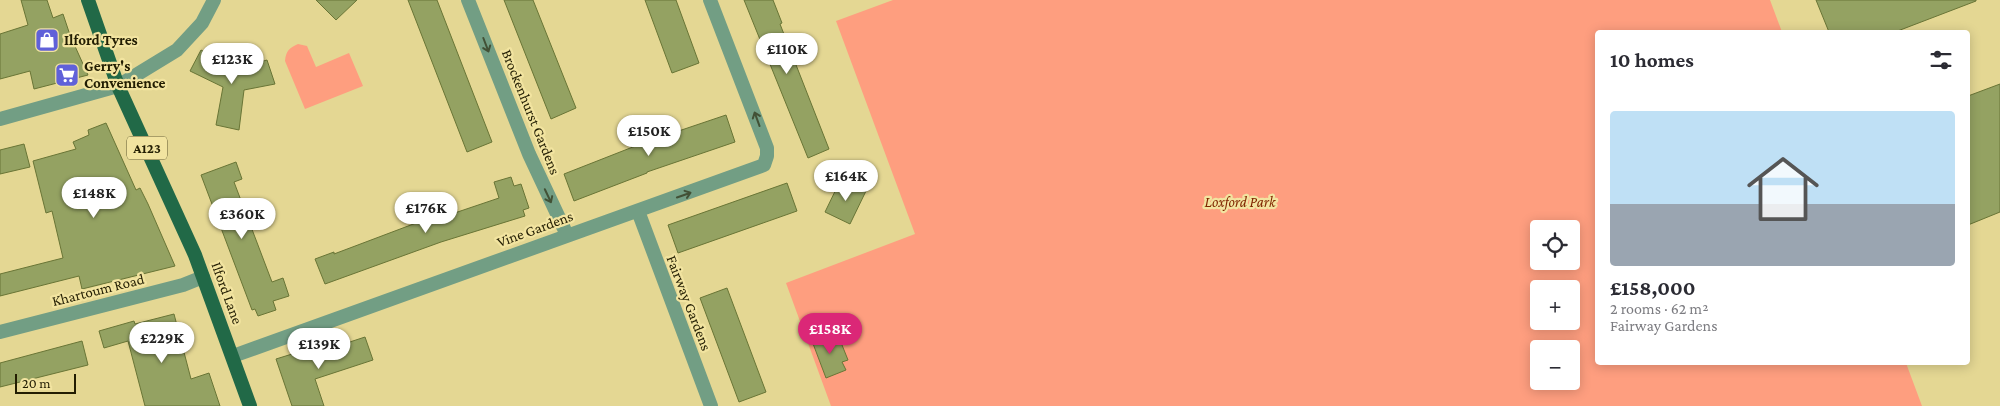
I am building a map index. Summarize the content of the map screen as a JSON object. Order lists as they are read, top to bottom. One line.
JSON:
{"streets":{"main road":["A123","Ilford Lane"],"street":["Brockenhurst Gardens","Vine Gardens","Khartoum Road","Fairway Gardens"]},"crossings":[["Brockenhurst Gardens","Vine Gardens"],["Vine Gardens","Ilford Lane"],["Vine Gardens","Fairway Gardens"],["Khartoum Road","Ilford Lane"]],"one_way":["Brockenhurst Gardens"],"parks":["Loxford Park"],"places":{"shop":["Ilford Tyres"],"supermarket":["Gerry's Convenience"]},"scale_bar":"20 m","page":{"heading":"10 homes","price":["£110K","£123K","£150K","£164K","£148K","£176K","£360K","£158K","£229K","£139K"],"list":[{"name":"£158,000","note":"2 rooms · 62 m² · Fairway Gardens"}],"map_buttons":["+","−"],"scale":"20 m"}}
